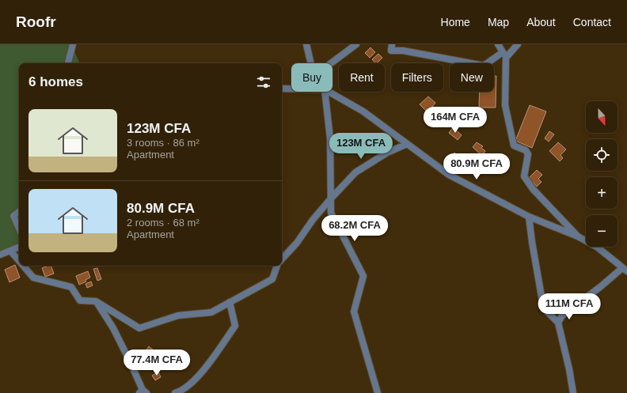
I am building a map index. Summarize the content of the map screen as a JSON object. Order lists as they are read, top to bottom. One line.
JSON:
{"north":"bottom","page":{"header":"Roofr","nav":["Home","Map","About","Contact"],"chip":["Buy","Rent","Filters","New"],"heading":"6 homes","map_buttons":["+","−"],"list":[{"name":"123M CFA","note":"3 rooms · 86 m² · Apartment"},{"name":"80.9M CFA","note":"2 rooms · 68 m² · Apartment"}],"price":["164M CFA","123M CFA","80.9M CFA","68.2M CFA","111M CFA","77.4M CFA"]}}
